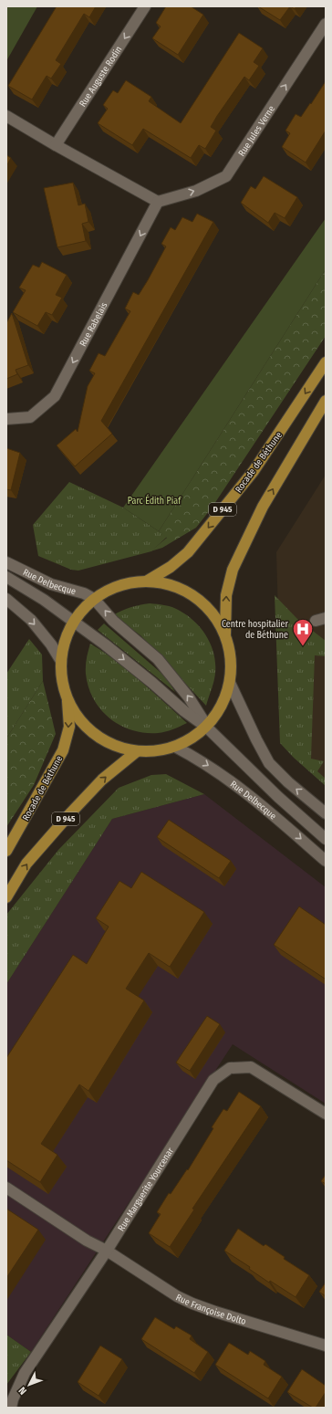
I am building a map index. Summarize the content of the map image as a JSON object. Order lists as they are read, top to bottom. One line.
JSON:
{"streets":{"main road":["Rocade de Béthune","D 945"],"street":["Rue Auguste Rodin","Rue Jules Verne","Rue Rabelais","Rue Delbecque","Rue Marguerite Yourcenar","Rue Françoise Dolto"]},"crossings":[["Rue Jules Verne","Rue Rabelais"],["Rue Marguerite Yourcenar","Rue Françoise Dolto"]],"one_way":["Rue Auguste Rodin","Rue Jules Verne","Rue Rabelais"],"parks":["Parc Édith Piaf"],"places":{"hospital":["Centre hospitalier de Béthune"]},"north":"bottom left"}
